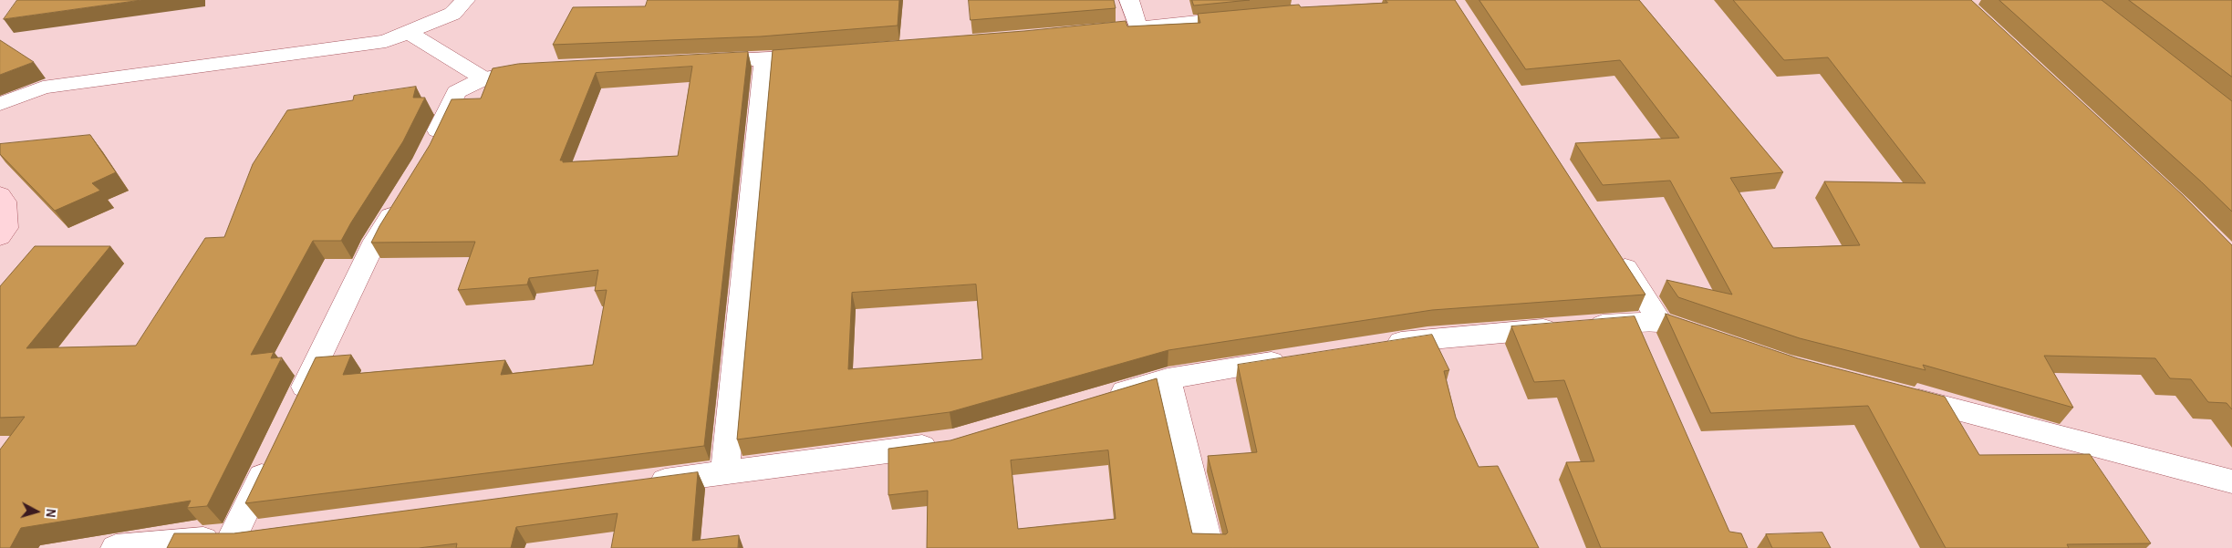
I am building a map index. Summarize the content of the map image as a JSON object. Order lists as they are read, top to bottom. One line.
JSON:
{"north":"right"}
